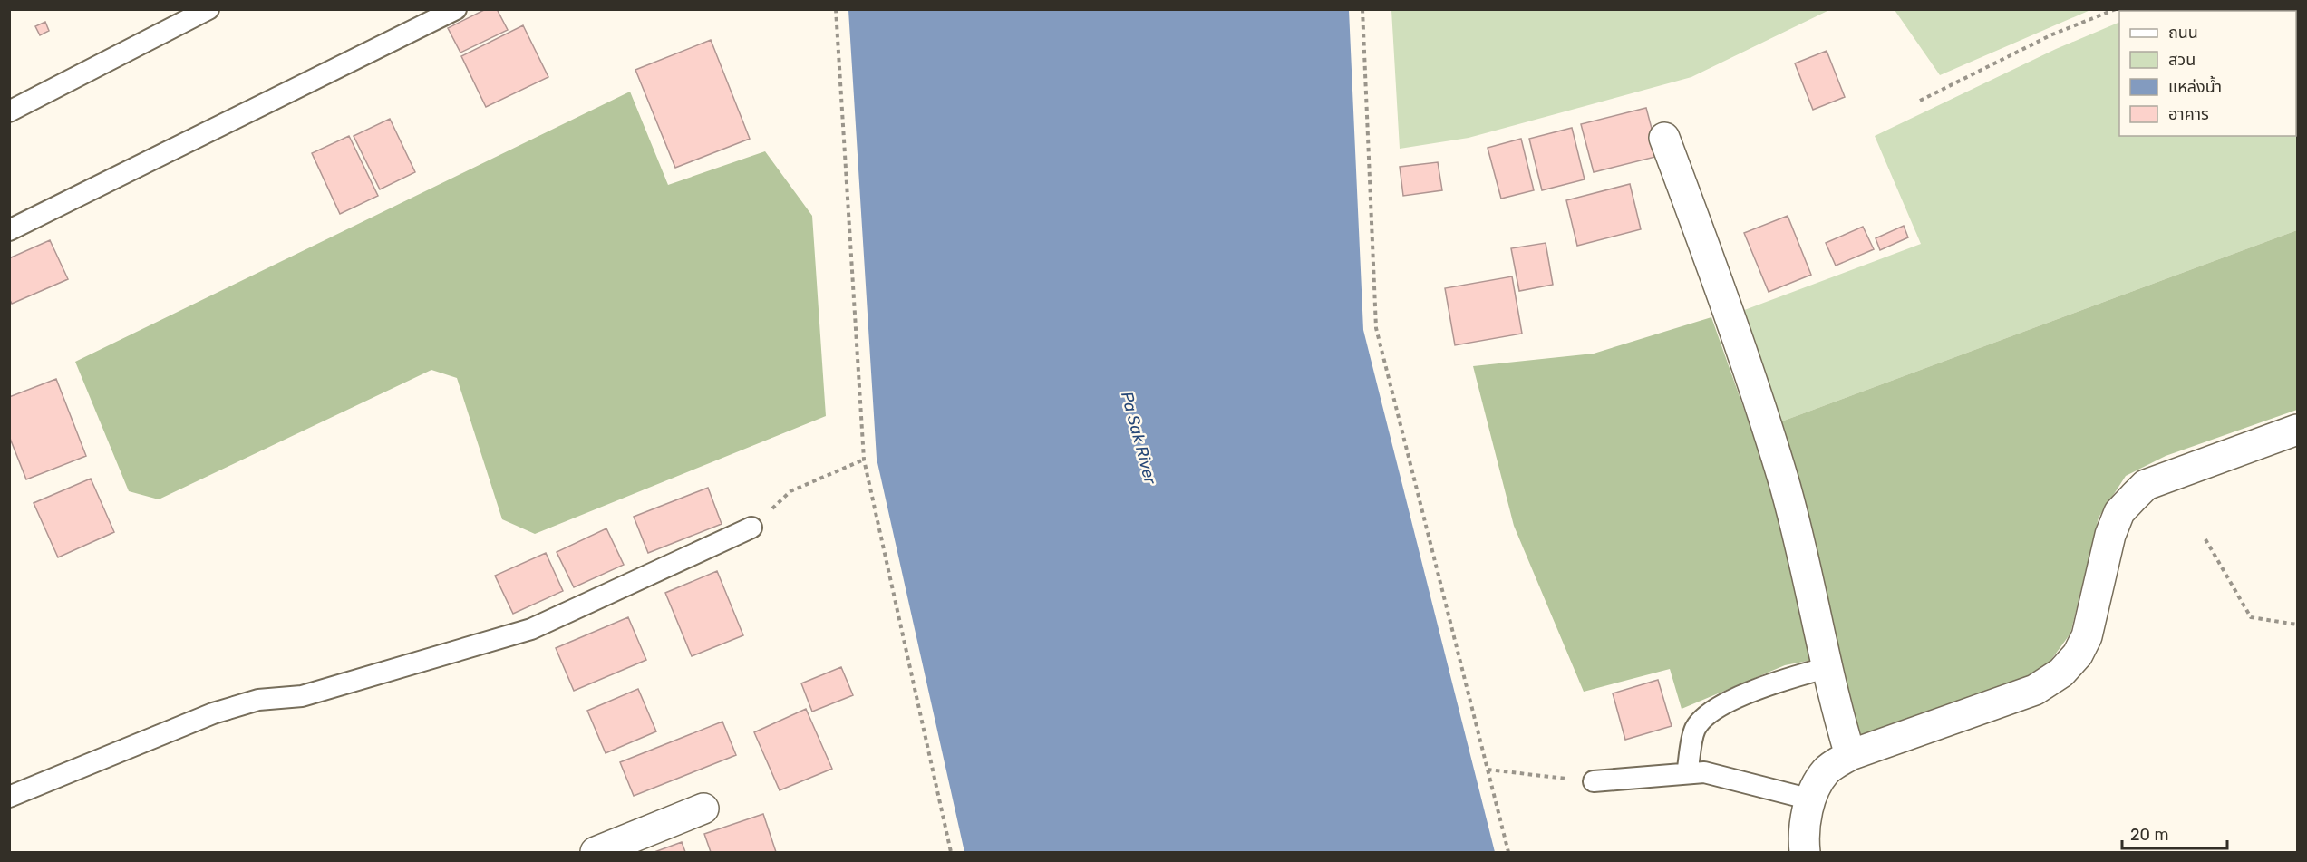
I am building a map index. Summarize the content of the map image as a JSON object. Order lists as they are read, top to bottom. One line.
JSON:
{"water":["Pa Sak River"],"legend":["ถนน","สวน","แหล่งน้ำ","อาคาร"],"scale_bar":"20 m"}
